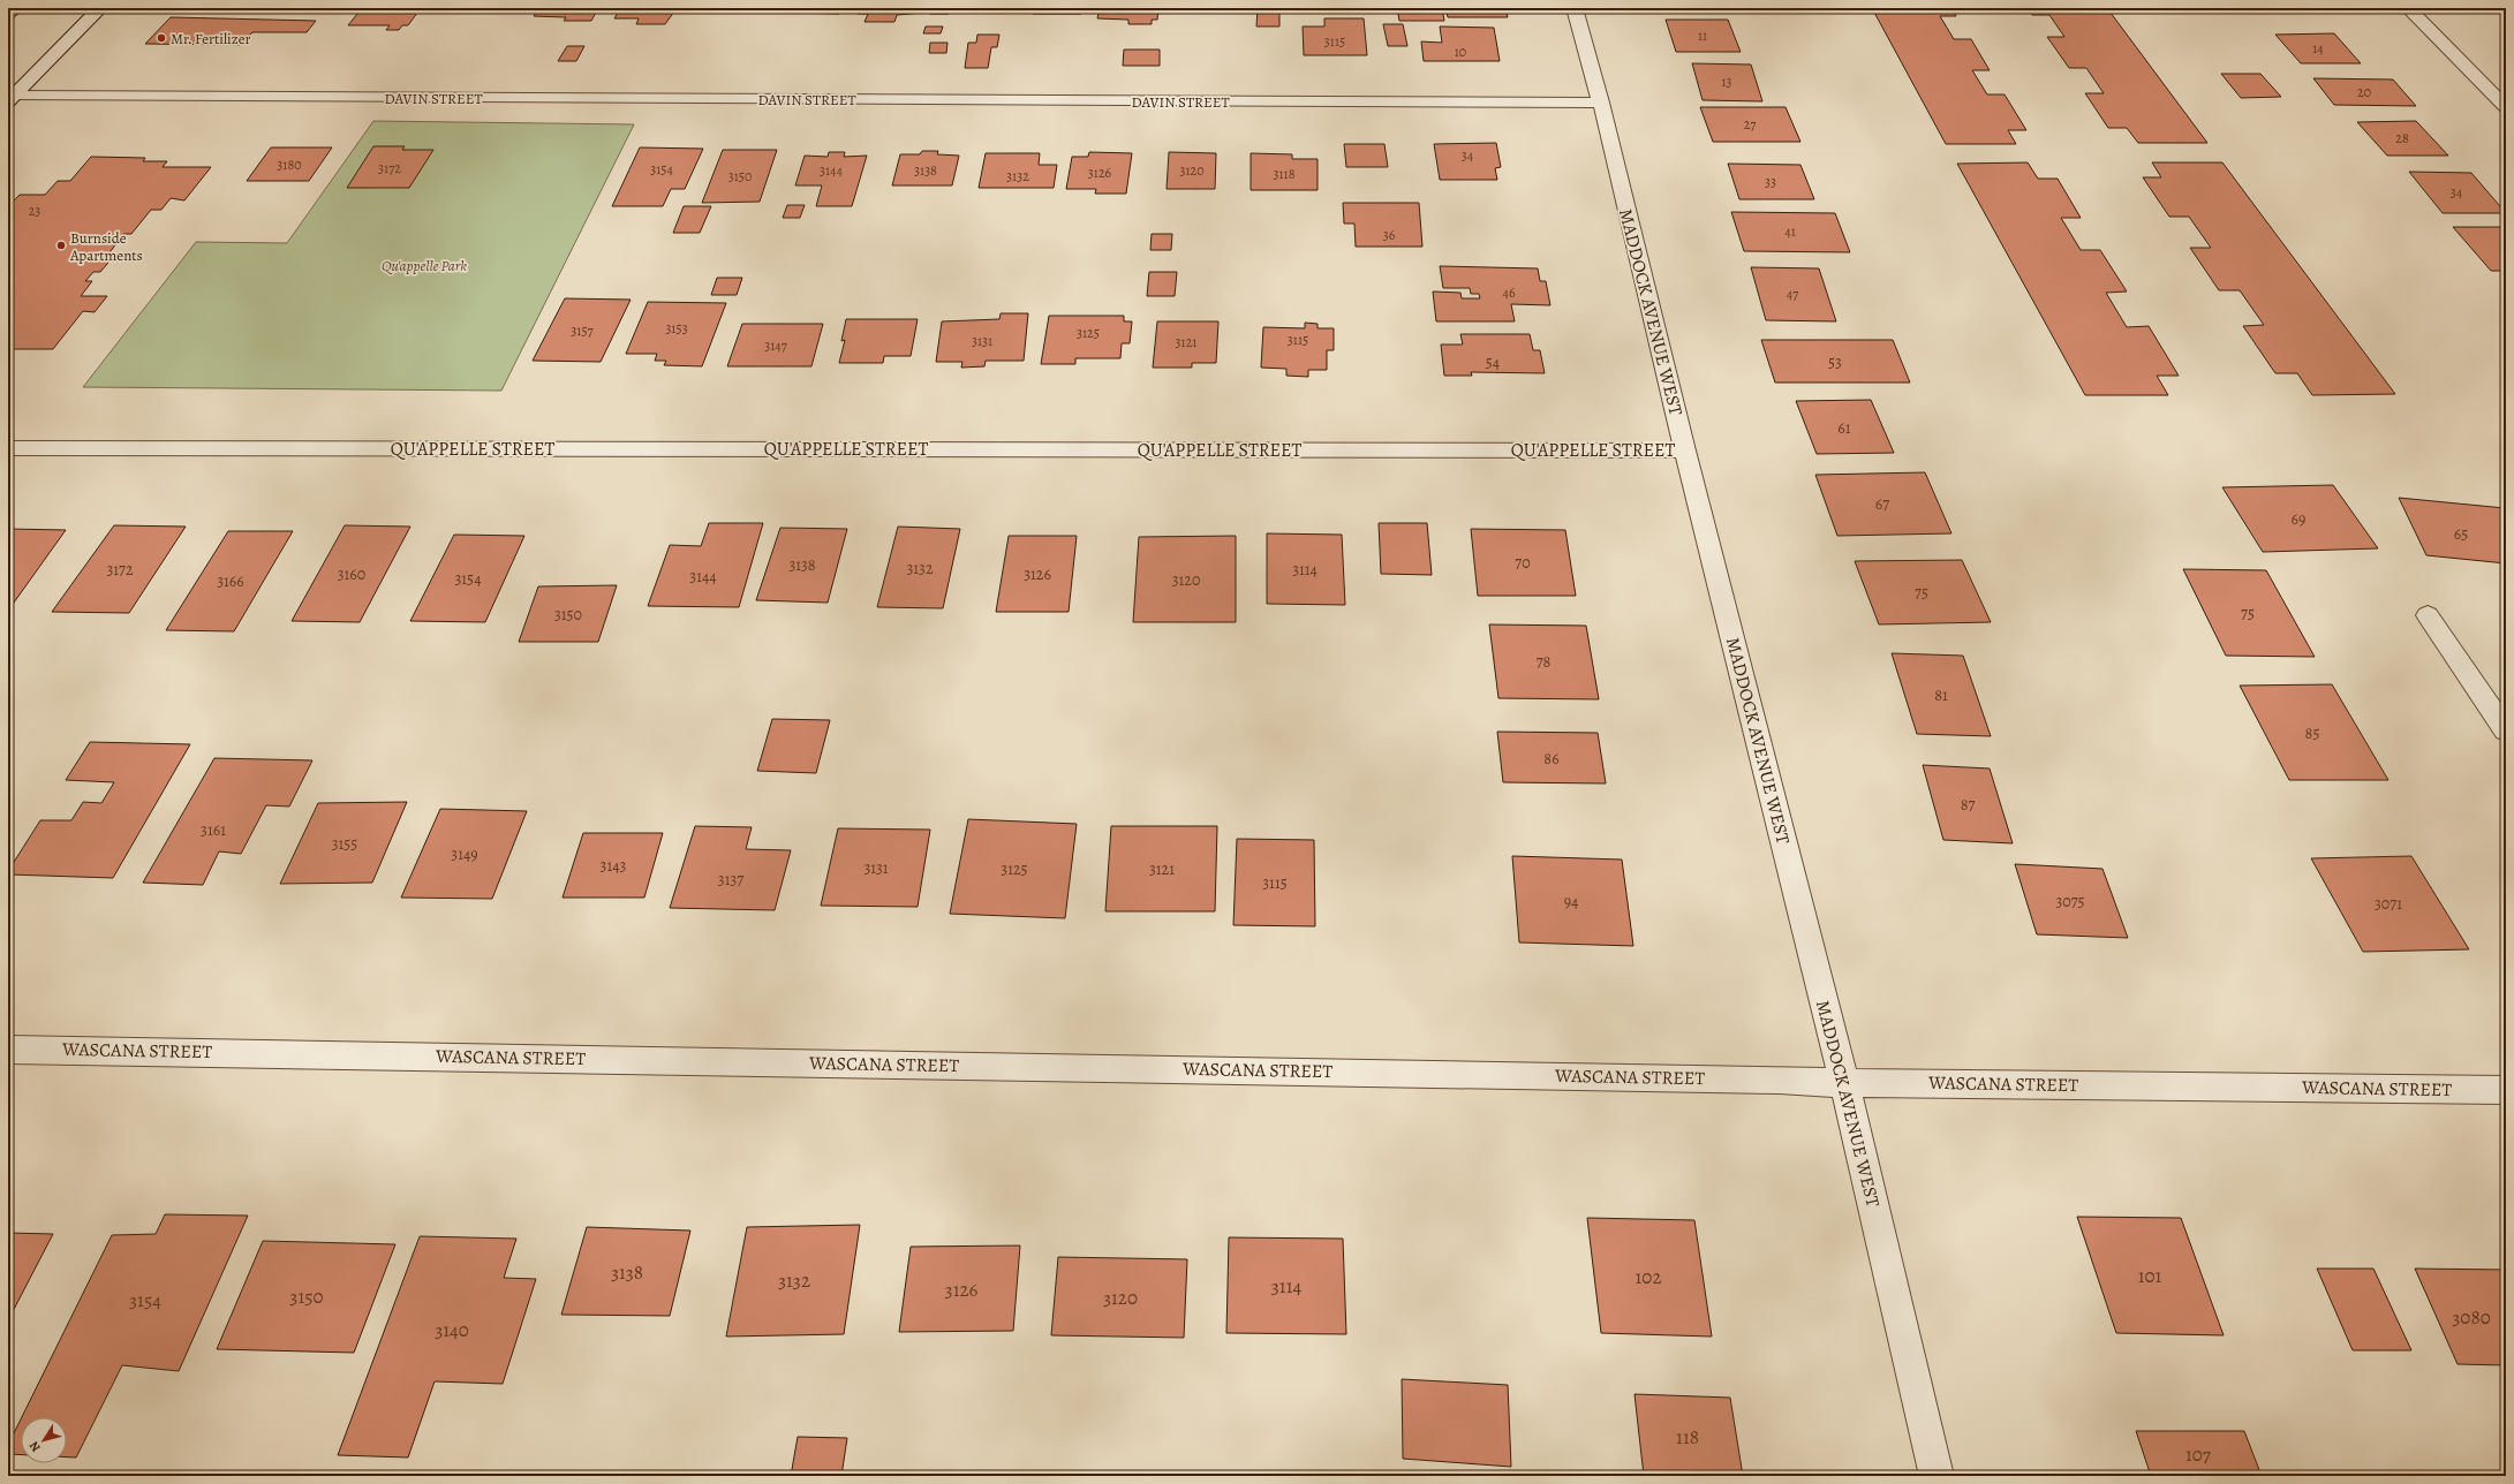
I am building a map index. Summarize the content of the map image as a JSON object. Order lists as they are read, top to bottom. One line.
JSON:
{"streets":{"street":["DAVIN STREET","MADDOCK AVENUE WEST","QU'APPELLE STREET","WASCANA STREET"]},"crossings":[["DAVIN STREET","MADDOCK AVENUE WEST"],["MADDOCK AVENUE WEST","QU'APPELLE STREET"],["MADDOCK AVENUE WEST","WASCANA STREET"]],"parks":["Qu'appelle Park"],"places":["Mr. Fertilizer","Burnside Apartments"],"house_numbers":["11","3115","14","10","13","20","27","28","34","3180","3172","3154","3144","3138","3120","3126","3118","3150","3132","33","34","23","41","36","46","47","3153","3157","3125","3115","3131","3121","3147","54","53","61","67","69","65","70","3138","3132","3172","3114","3160","3126","3144","3154","3120","3166","75","75","3150","78","81","85","86","87","3161","3155","3149","3143","3131","3125","3121","3137","3115","94","3075","3071","3138","101","102","3132","3114","3126","3150","3120","3154","3080","3140","118","107"],"north":"bottom left"}
